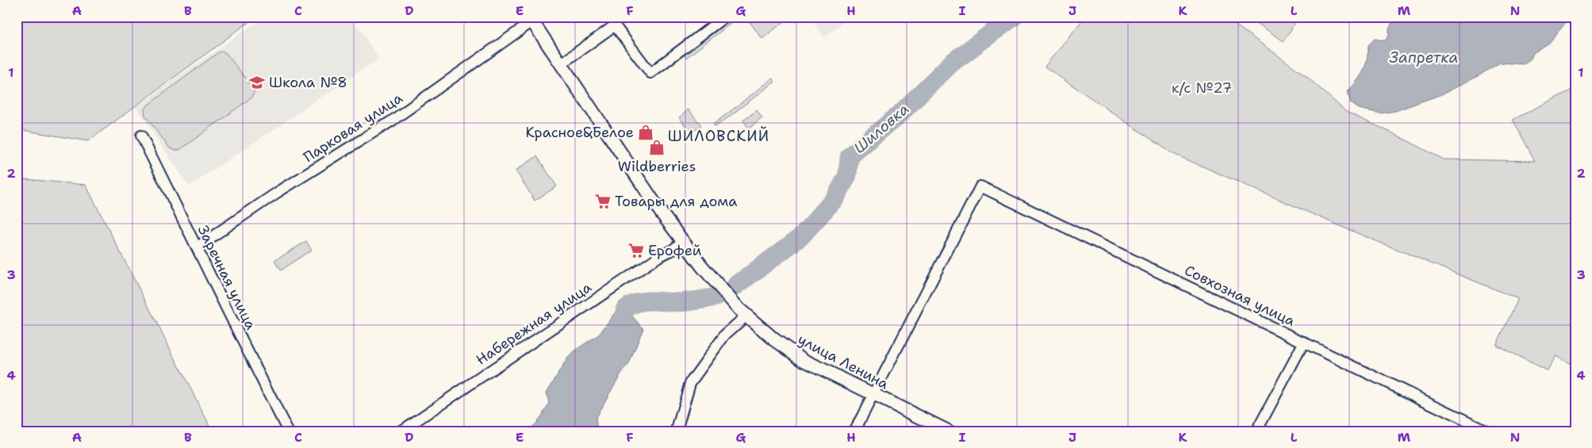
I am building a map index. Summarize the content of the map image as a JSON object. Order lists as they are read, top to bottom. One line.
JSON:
{"streets":{"street":["Парковая улица","Заречная улица","Совхозная улица","Набережная улица","улица Ленина"]},"crossings":[["Парковая улица","Заречная улица"],["Парковая улица","улица Ленина"],["Совхозная улица","улица Ленина"],["Набережная улица","улица Ленина"]],"districts":["ШИЛОВСКИЙ"],"water":["Запретка","Шиловка"],"parks":["к/с №27"],"places":{"school or university":["Школа №8"],"shop":["Красное&Белое","Wildberries"],"supermarket":["Товары для дома","Ерофей"]},"grid":{"columns":["A","B","C","D","E","F","G","H","I","J","K","L","M","N"],"rows":["1","2","3","4"]}}
